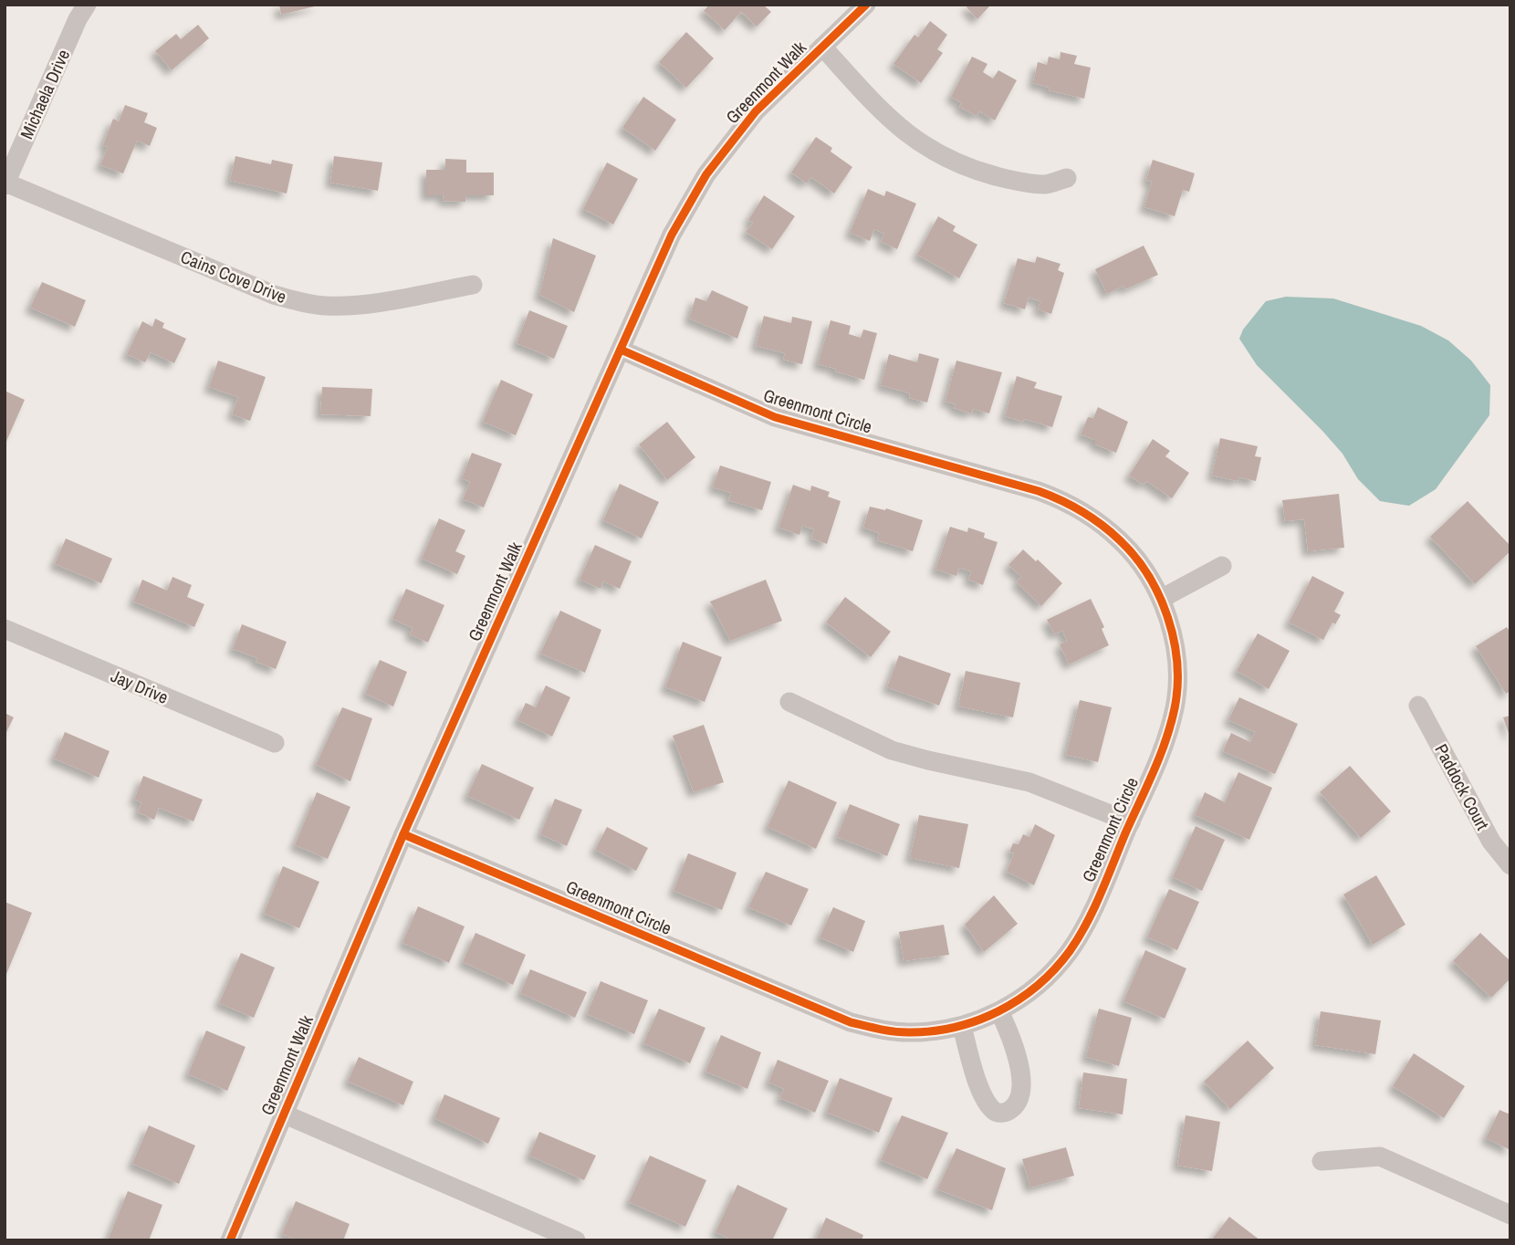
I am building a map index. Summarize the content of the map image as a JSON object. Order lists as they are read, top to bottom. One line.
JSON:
{"streets":{"street":["Greenmont Walk","Michaela Drive","Cains Cove Drive","Greenmont Circle","Jay Drive","Paddock Court"]},"crossings":[["Greenmont Walk","Greenmont Circle"],["Michaela Drive","Cains Cove Drive"]]}
